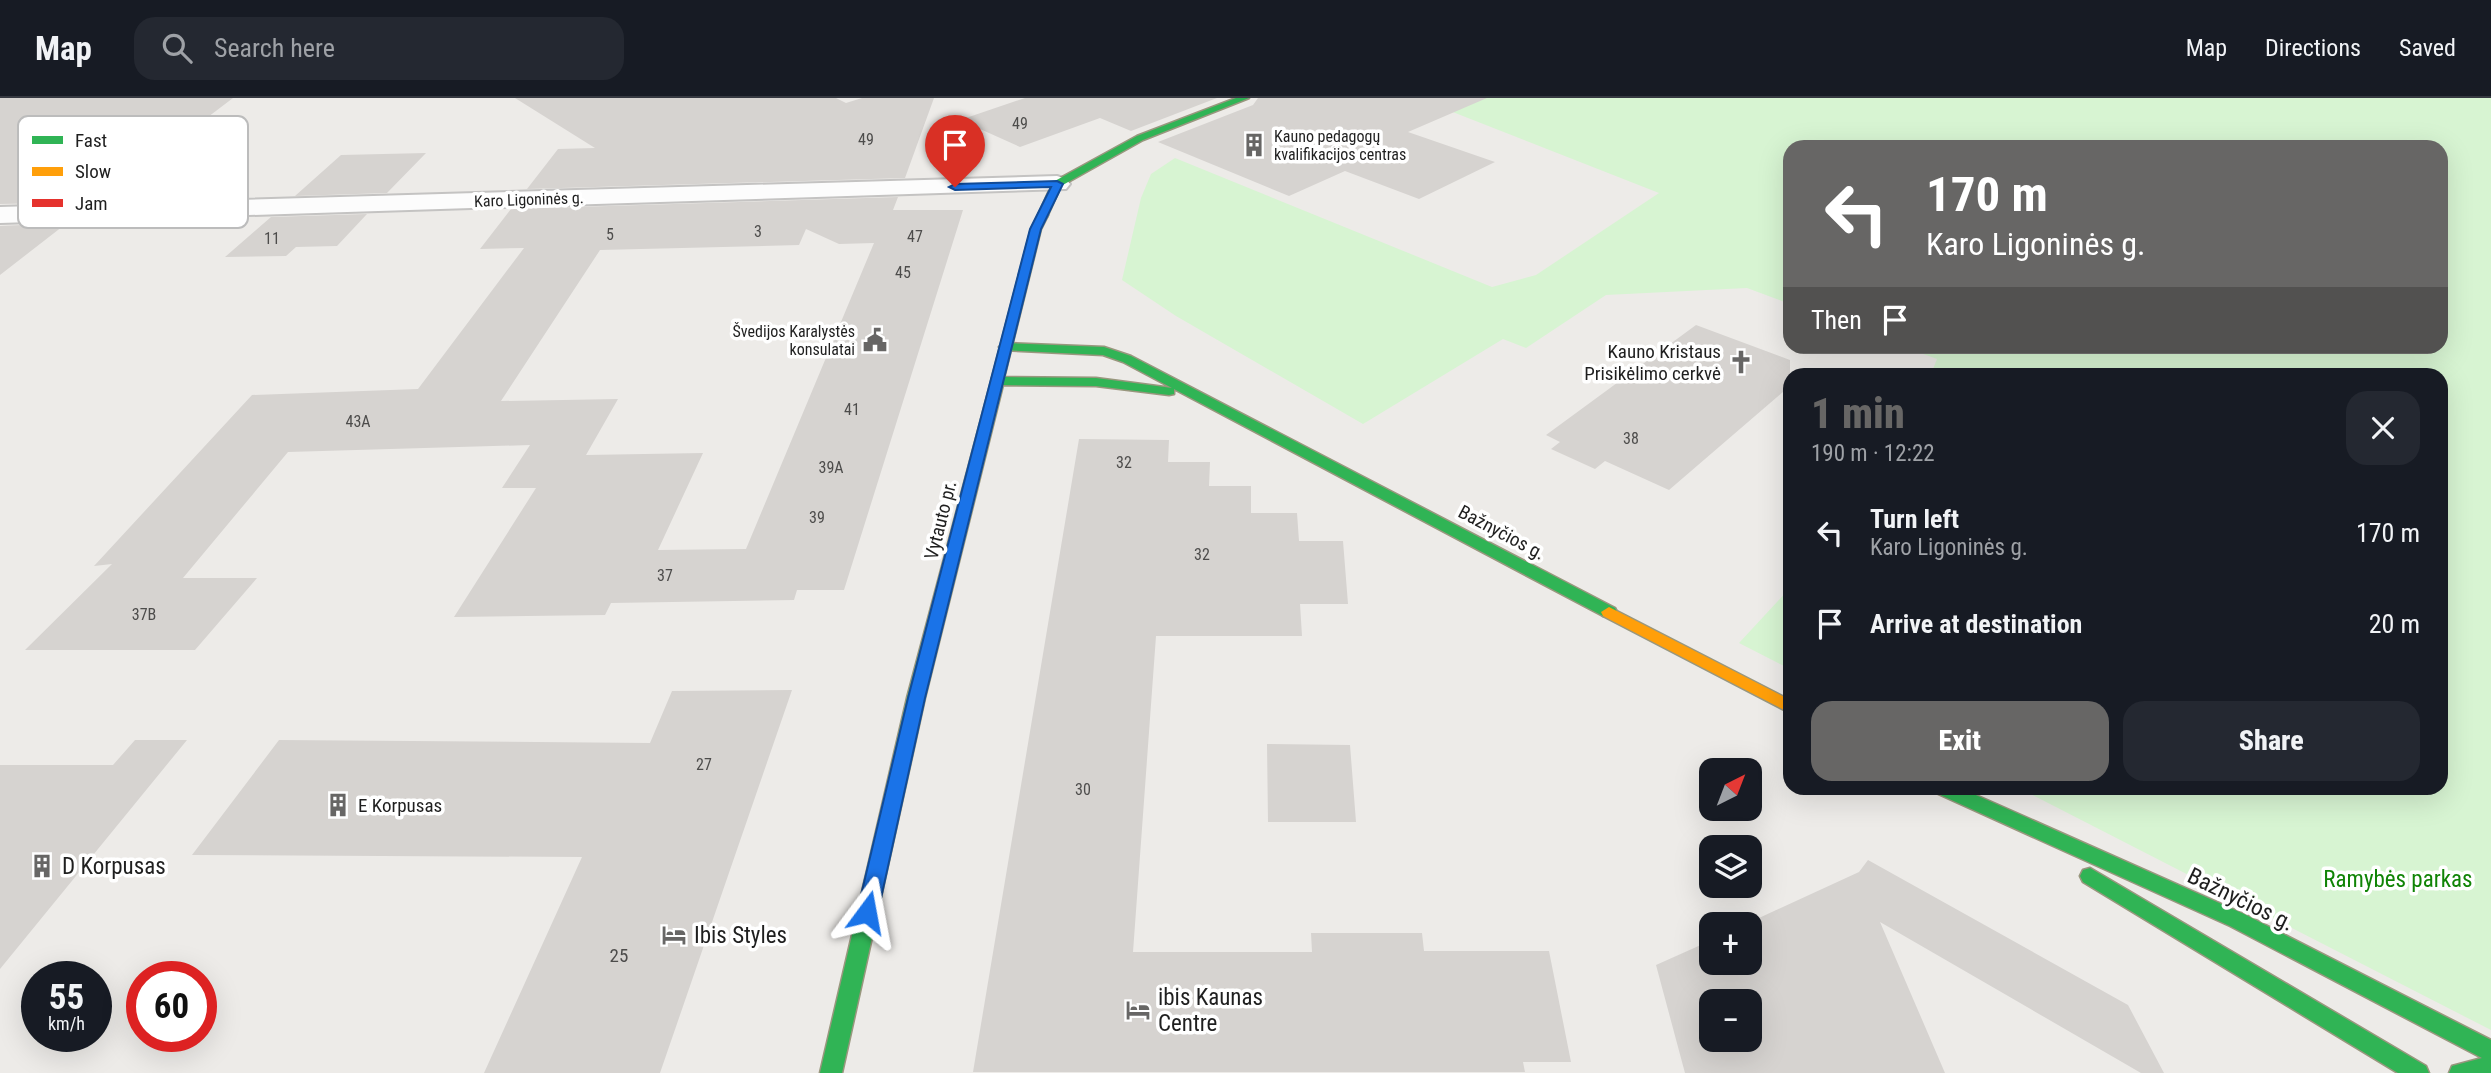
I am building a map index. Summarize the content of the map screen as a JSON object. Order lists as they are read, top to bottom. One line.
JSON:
{"streets":{"street":["Karo Ligoninės g.","Vytauto pr.","Bažnyčios g."]},"crossings":[["Karo Ligoninės g.","Vytauto pr."],["Vytauto pr.","Bažnyčios g."]],"parks":["Ramybės parkas"],"places":{"building":["Kauno pedagogų kvalifikacijos centras","E Korpusas","D Korpusas"],"public building":["Švedijos Karalystės konsulatai"],"church":["Kauno Kristaus Prisikėlimo cerkvė"],"hotel":["Ibis Styles","ibis Kaunas Centre"]},"house_numbers":["49","49","3","5","47","11","45","41","43A","38","32","39A","39","32","37","37B","27","30","25"],"legend":["Fast","Slow","Jam"],"north":"top right","page":{"header":"Map","search":"Search here","nav":["Map","Directions","Saved"],"turn":["170 m","Karo Ligoninės g."],"then":"Then","heading":["1 min","190 m · 12:22"],"list":[{"name":"Turn left","note":"Karo Ligoninės g.","value":"170 m"},{"name":"Arrive at destination","value":"20 m"}],"buttons":["Exit","Share"],"map_buttons":["+","−"],"speed":"55 km/h","limit":"60"}}
